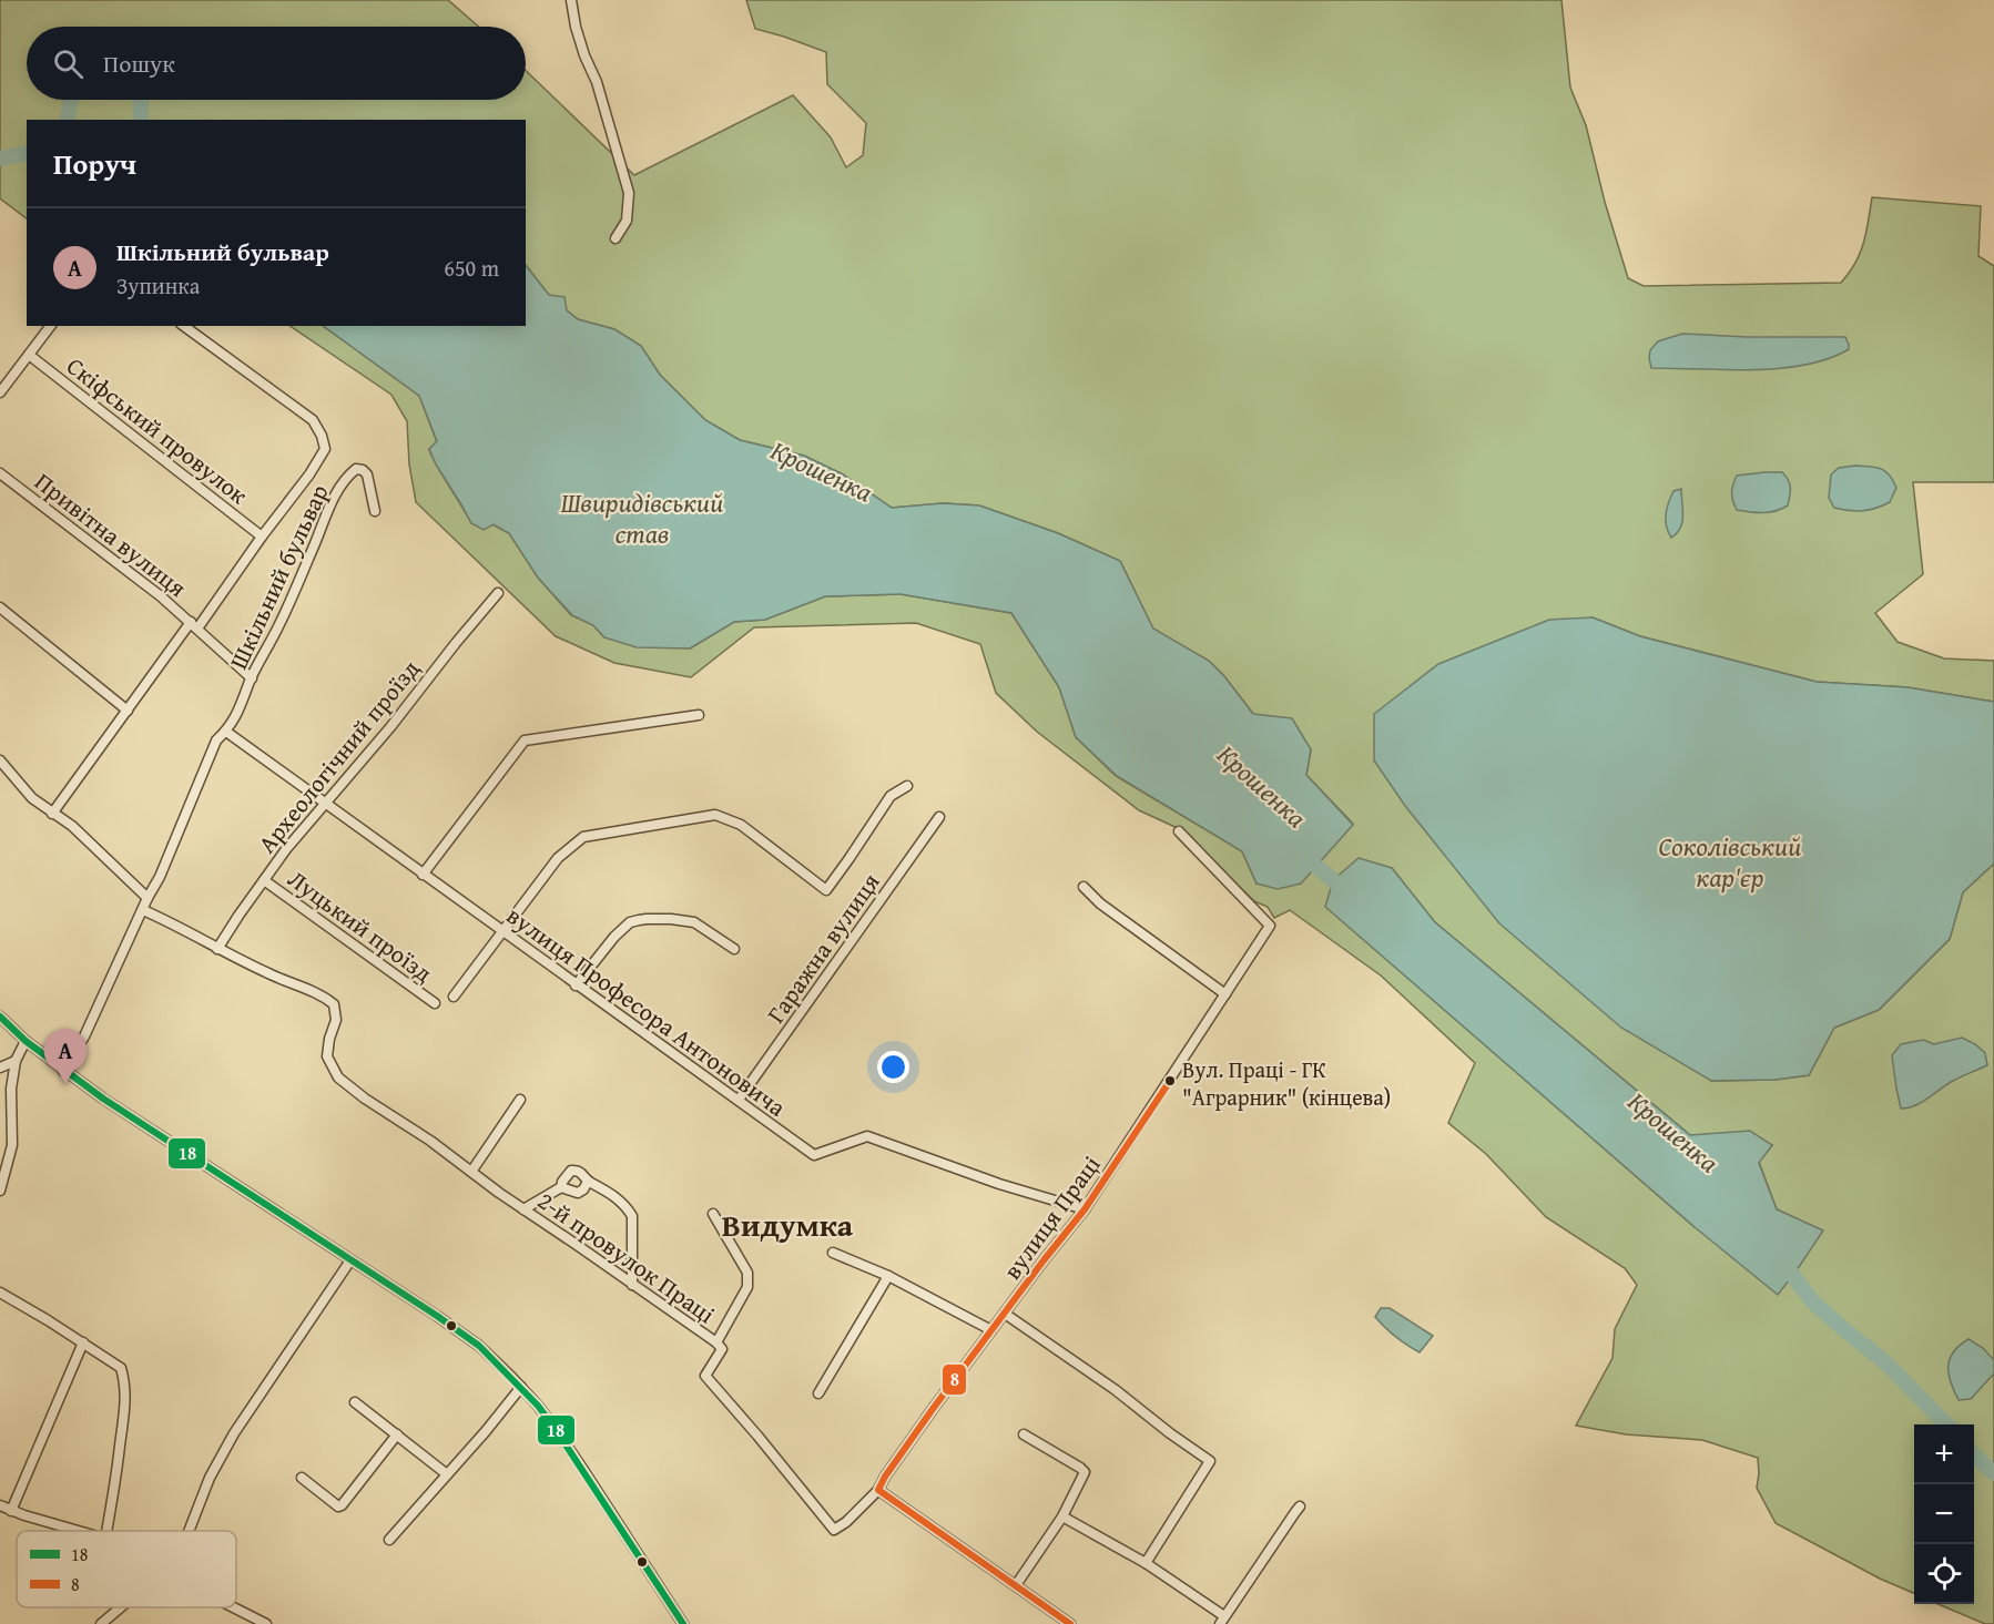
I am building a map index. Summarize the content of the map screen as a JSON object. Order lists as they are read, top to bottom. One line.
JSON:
{"streets":{"street":["Скіфський провулок","Привітна вулиця","Шкільний бульвар","Археологічний проїзд","Луцький проїзд","Гаражна вулиця","вулиця Професора Антоновича","вулиця Праці","2-й провулок Праці"]},"crossings":[["Шкільний бульвар","вулиця Професора Антоновича"],["Археологічний проїзд","Луцький проїзд"],["Археологічний проїзд","вулиця Професора Антоновича"],["Археологічний проїзд","2-й провулок Праці"],["Гаражна вулиця","вулиця Професора Антоновича"],["вулиця Професора Антоновича","вулиця Праці"],["вулиця Праці","2-й провулок Праці"]],"districts":["Видумка"],"water":["Крошенка","Швиридівський став","Соколівський кар'єр"],"places":["Вул. Праці - ГК \"Аграрник\" (кінцева)"],"lines":["transit line 18","transit line 8"],"legend":["18","8"],"page":{"search":"Пошук","heading":"Поруч","list":[{"mark":"A","name":"Шкільний бульвар","note":"Зупинка","value":"650 m"}],"pins":"A","map_buttons":["+","−"]}}
